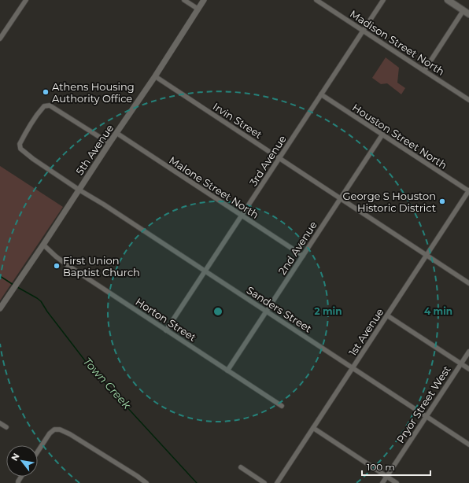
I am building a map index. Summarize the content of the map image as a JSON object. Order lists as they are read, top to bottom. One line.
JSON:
{"streets":{"street":["Madison Street North","Irvin Street","Houston Street North","5th Avenue","3rd Avenue","Malone Street North","2nd Avenue","Sanders Street","Horton Street","1st Avenue","Pryor Street West"]},"crossings":[["Madison Street North","3rd Avenue"],["Irvin Street","5th Avenue"],["Irvin Street","3rd Avenue"],["Irvin Street","2nd Avenue"],["Irvin Street","1st Avenue"],["Houston Street North","3rd Avenue"],["Houston Street North","2nd Avenue"],["Houston Street North","1st Avenue"],["5th Avenue","Malone Street North"],["5th Avenue","Sanders Street"],["5th Avenue","Horton Street"],["3rd Avenue","Malone Street North"],["3rd Avenue","Sanders Street"],["3rd Avenue","Horton Street"],["Malone Street North","2nd Avenue"],["2nd Avenue","Sanders Street"],["2nd Avenue","Horton Street"],["Sanders Street","1st Avenue"],["Sanders Street","Pryor Street West"]],"water":["Town Creek"],"places":["Athens Housing Authority Office","George S Houston Historic District","First Union Baptist Church"],"scale_bar":"100 m","north":"top left","rings":["2 min","4 min"]}
